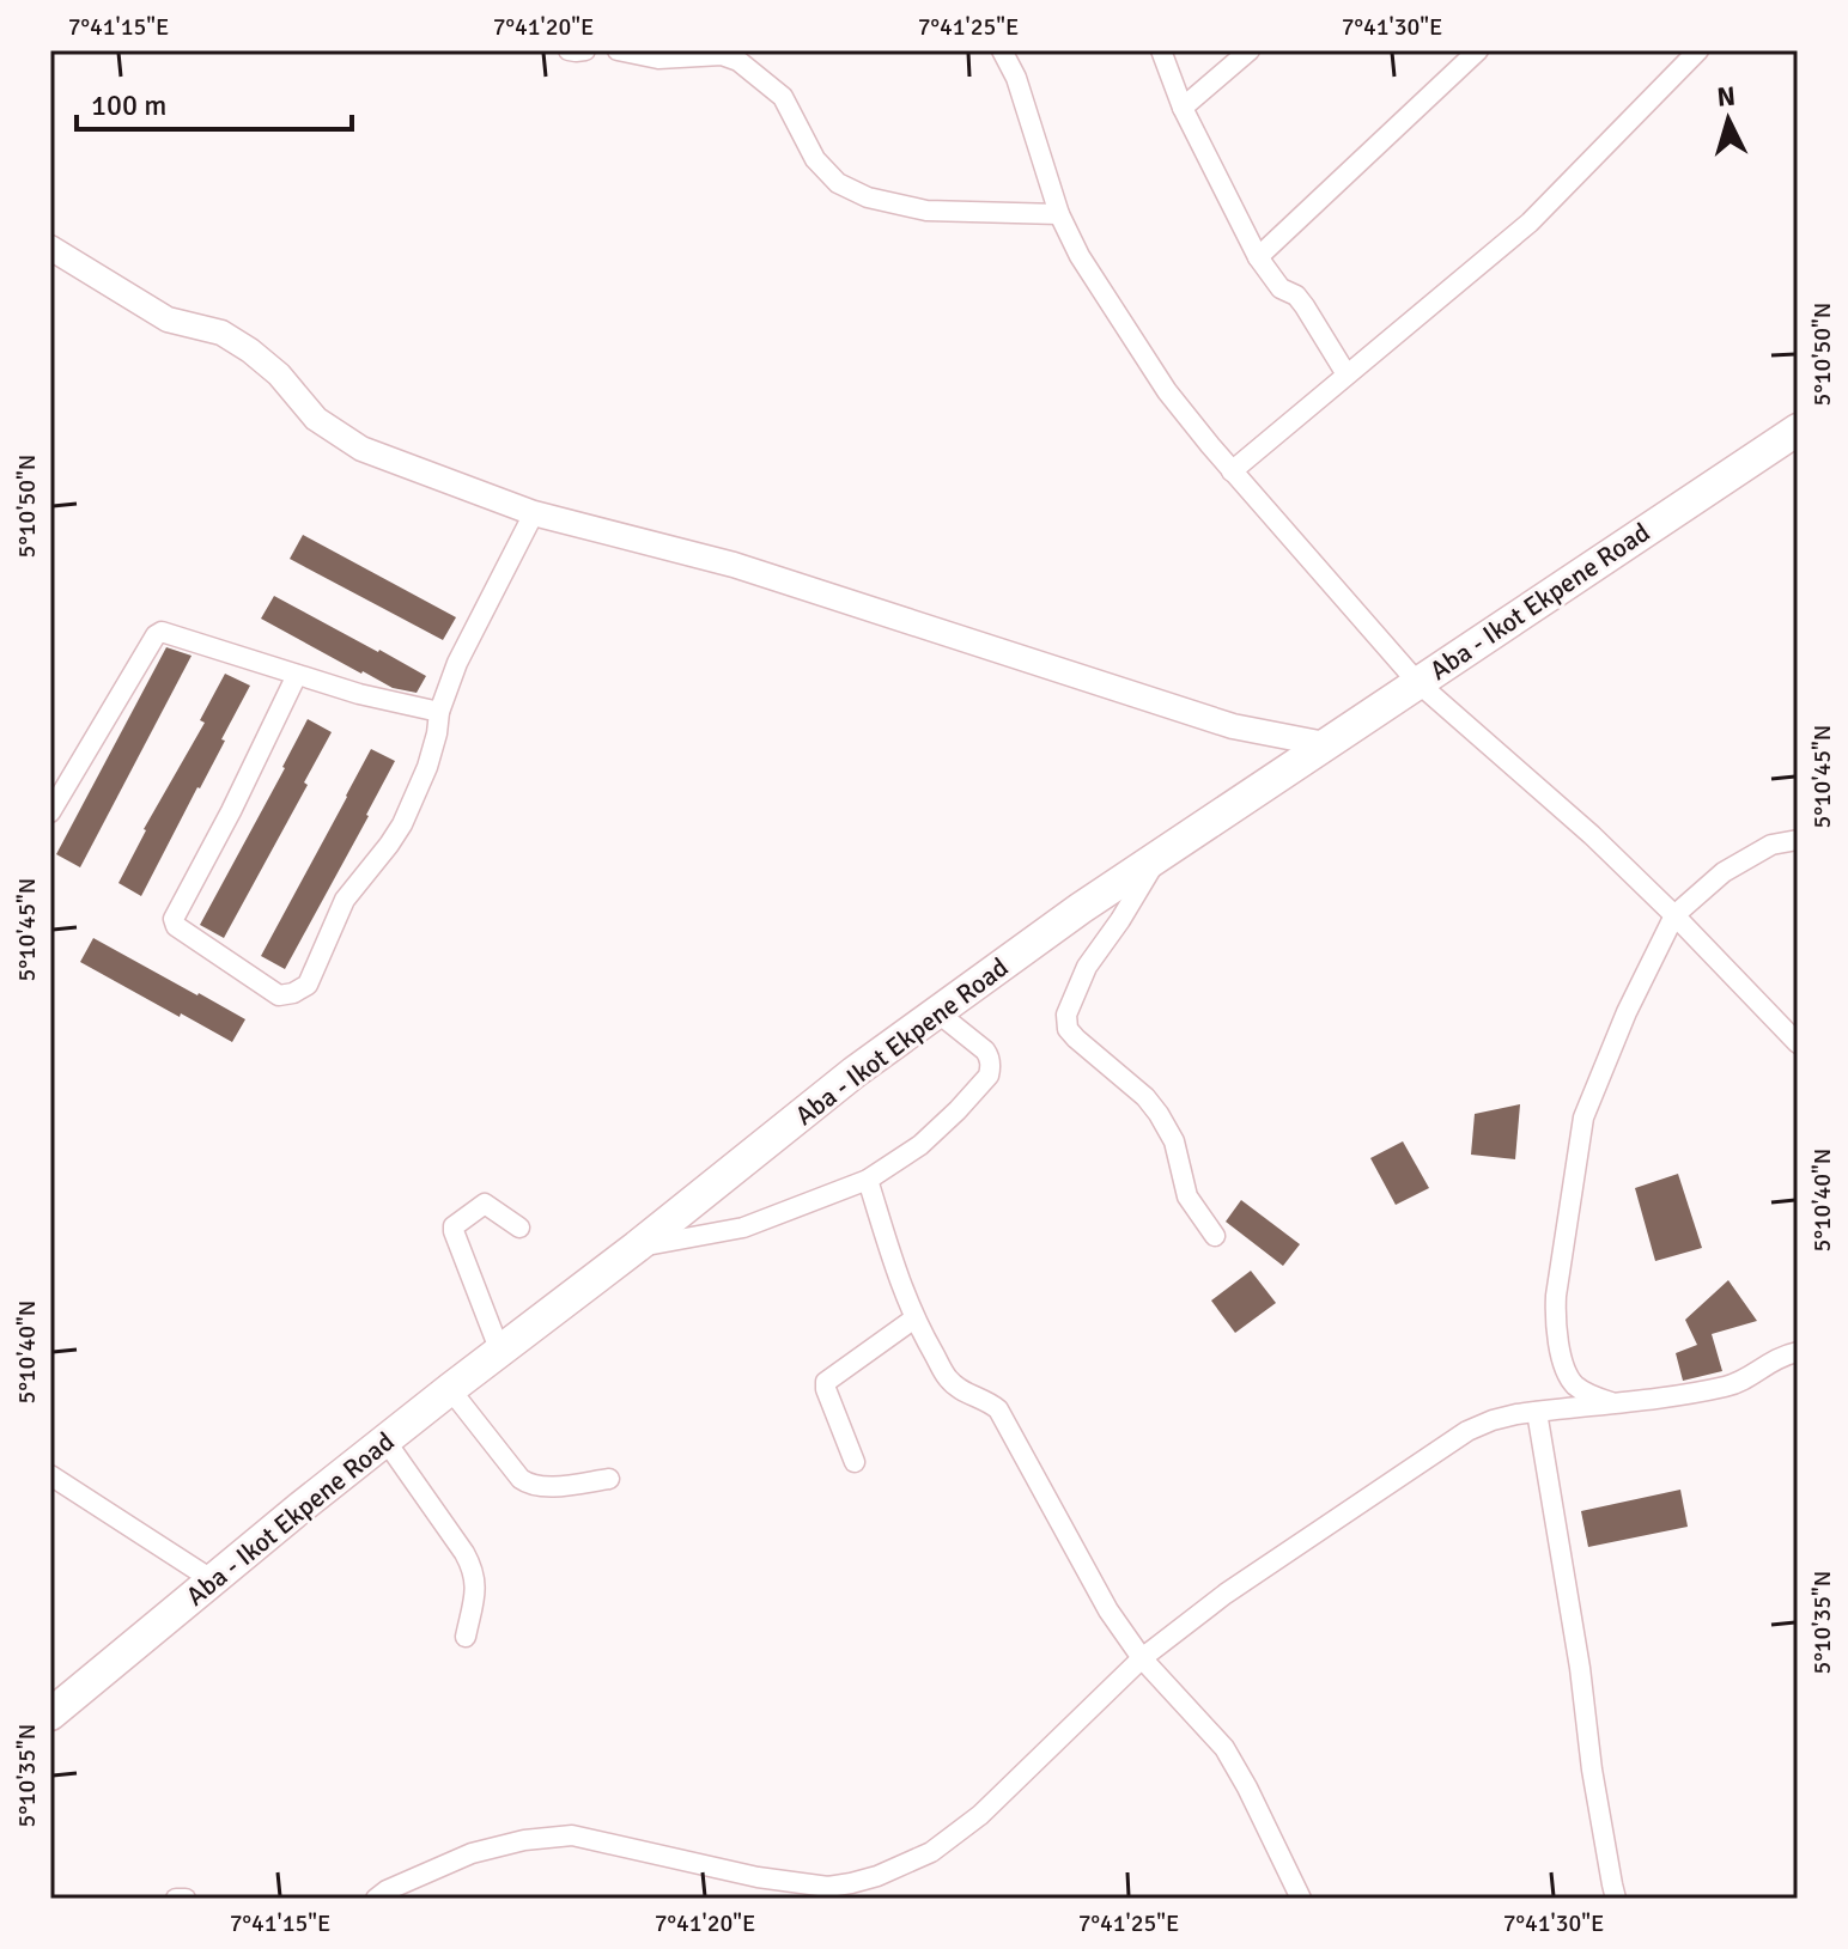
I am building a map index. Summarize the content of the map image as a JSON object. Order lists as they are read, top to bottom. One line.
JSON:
{"streets":{"highway":["Aba - Ikot Ekpene Road"]},"scale_bar":"100 m","north":"top","coordinates":["7°41'15\"E","7°41'20\"E","7°41'25\"E","7°41'30\"E","5°10'50\"N","5°10'45\"N","5°10'40\"N","5°10'35\"N"]}
